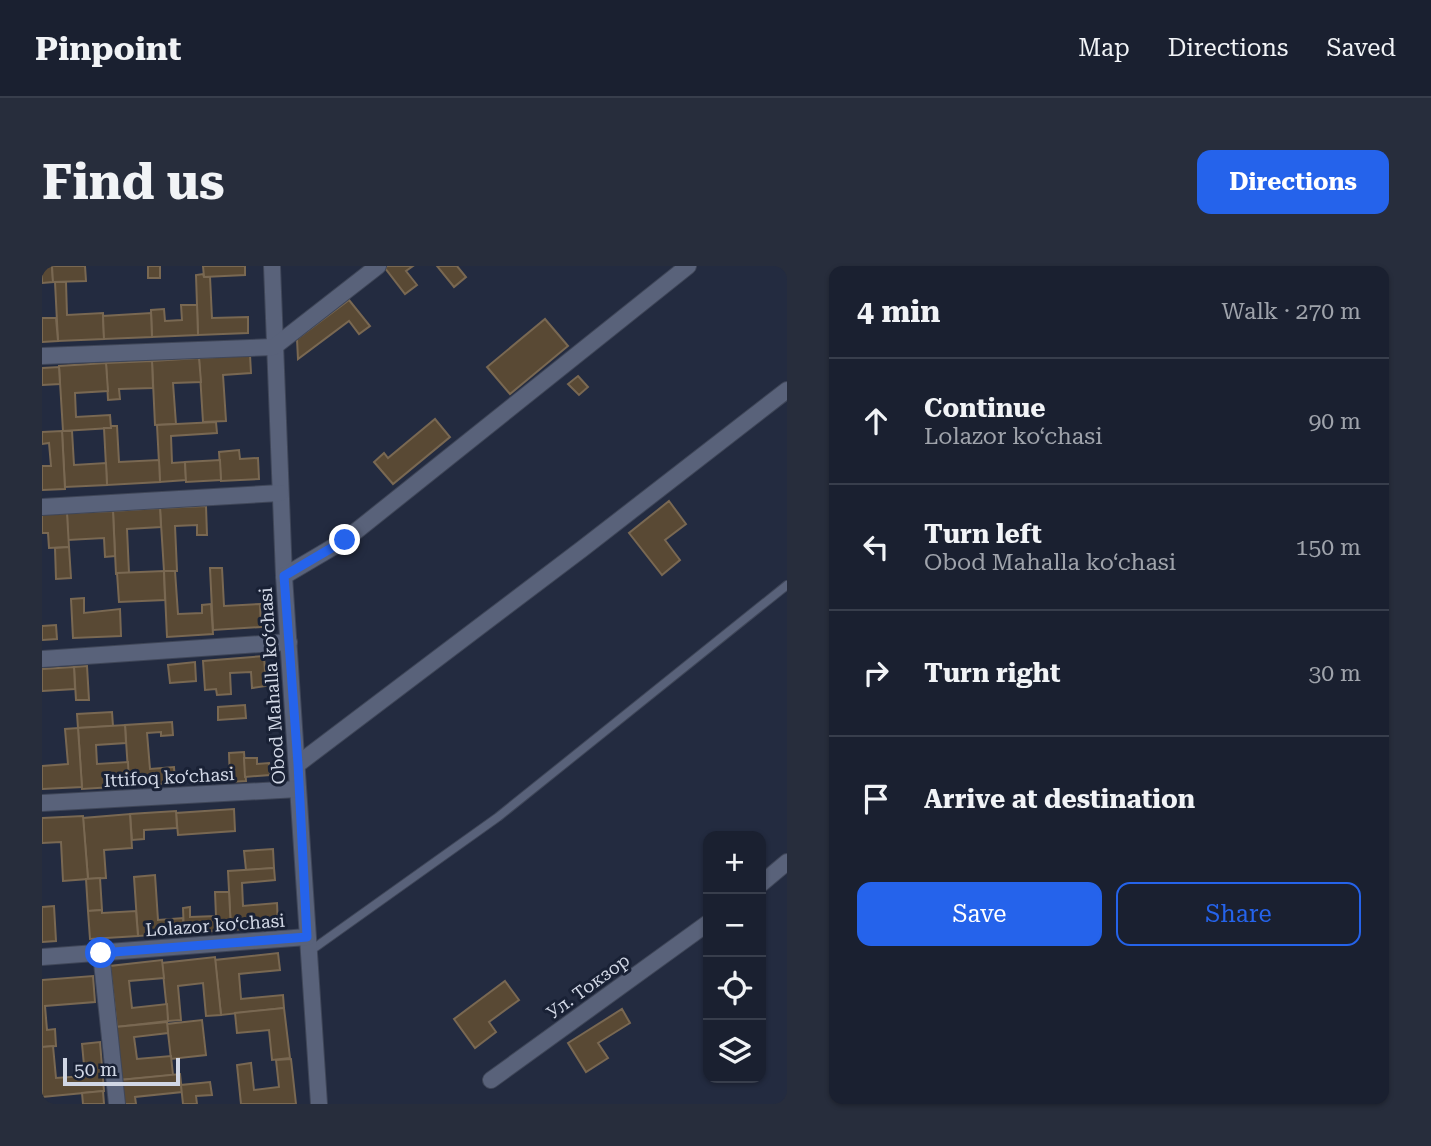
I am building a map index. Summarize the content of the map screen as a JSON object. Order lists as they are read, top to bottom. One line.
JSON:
{"streets":{"street":["Obod Mahalla ko‘chasi","Ittifoq ko‘chasi","Lolazor ko‘chasi","Ул. Токзор"]},"crossings":[["Obod Mahalla ko‘chasi","Ittifoq ko‘chasi"],["Obod Mahalla ko‘chasi","Lolazor ko‘chasi"]],"scale_bar":"50 m","page":{"header":"Pinpoint","nav":["Map","Directions","Saved"],"buttons":["Directions",["Save","Share"]],"title":"Find us","heading":["4 min","Walk · 270 m"],"list":[["Continue","Lolazor ko‘chasi","90 m"],["Turn left","Obod Mahalla ko‘chasi","150 m"],["Turn right","30 m"],"Arrive at destination"],"map_buttons":["+","−"],"scale":"50 m"}}
